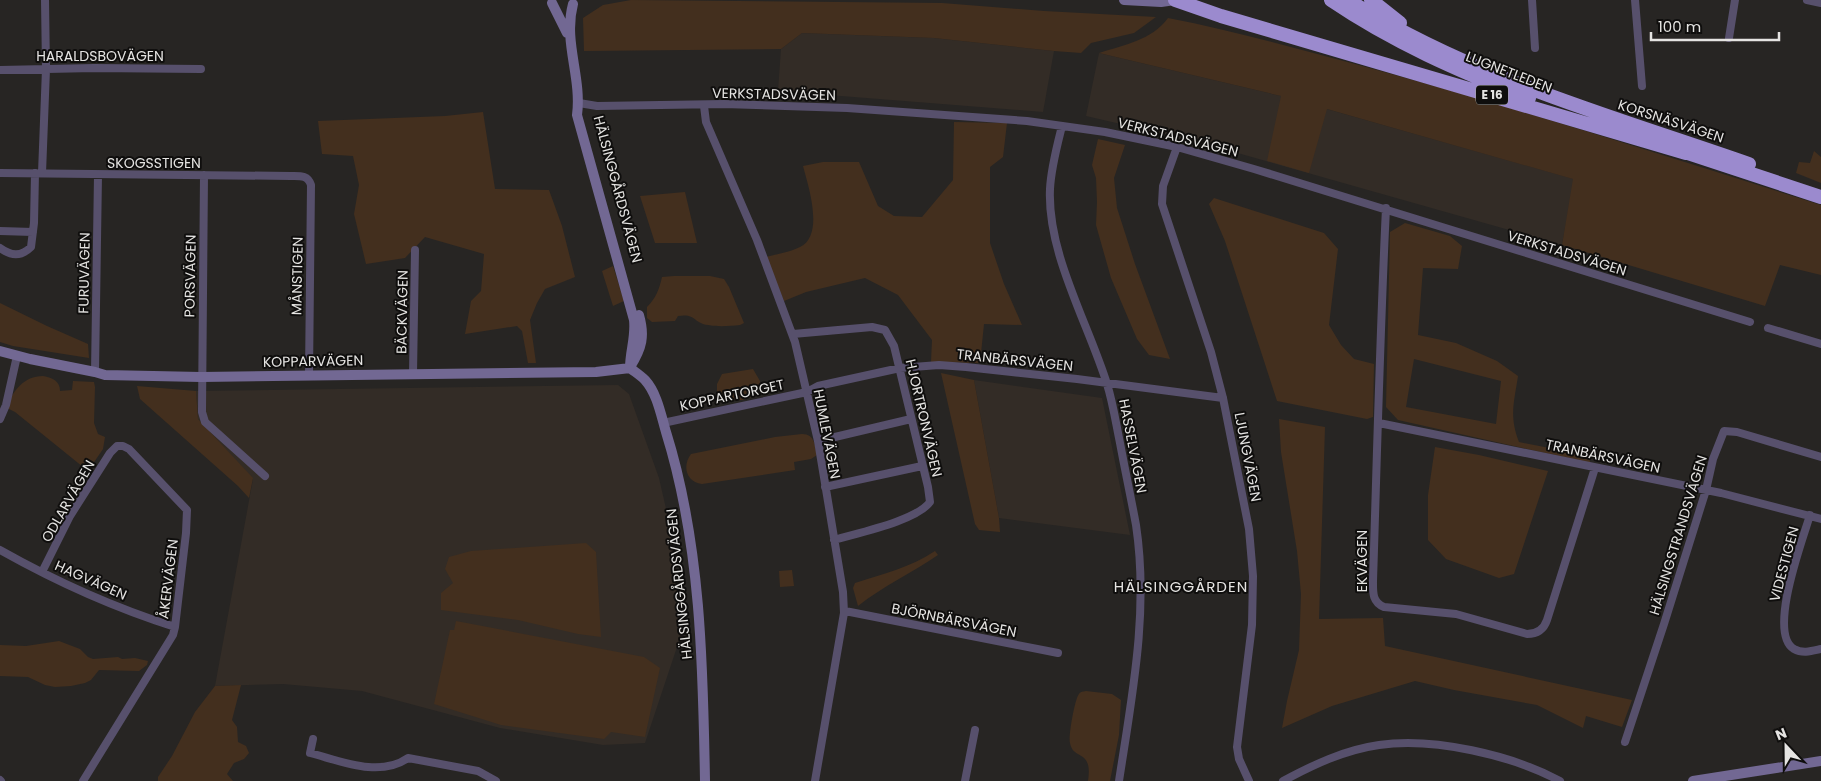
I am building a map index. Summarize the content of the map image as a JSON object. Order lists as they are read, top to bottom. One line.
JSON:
{"streets":{"highway":["LUGNETLEDEN","E 16","KORSNÄSVÄGEN"],"street":["HARALDSBOVÄGEN","VERKSTADSVÄGEN","SKOGSSTIGEN","HÄLSINGGÅRDSVÄGEN","FURUVÄGEN","PORSVÄGEN","MÅNSTIGEN","BÄCKVÄGEN","TRANBÄRSVÄGEN","KOPPARVÄGEN","KOPPARTORGET","HJORTRONVÄGEN","HUMLEVÄGEN","HASSELVÄGEN","LJUNGVÄGEN","ODLARVÄGEN","HÄLSINGSTRANDSVÄGEN","EKVÄGEN","VIDESTIGEN","ÅKERVÄGEN","HAGVÄGEN","BJÖRNBÄRSVÄGEN"]},"crossings":[["LUGNETLEDEN","E 16"],["LUGNETLEDEN","KORSNÄSVÄGEN"],["VERKSTADSVÄGEN","HÄLSINGGÅRDSVÄGEN"],["VERKSTADSVÄGEN","HUMLEVÄGEN"],["VERKSTADSVÄGEN","HASSELVÄGEN"],["VERKSTADSVÄGEN","LJUNGVÄGEN"],["VERKSTADSVÄGEN","EKVÄGEN"],["E 16","KORSNÄSVÄGEN"],["SKOGSSTIGEN","FURUVÄGEN"],["SKOGSSTIGEN","PORSVÄGEN"],["SKOGSSTIGEN","MÅNSTIGEN"],["HÄLSINGGÅRDSVÄGEN","KOPPARVÄGEN"],["HÄLSINGGÅRDSVÄGEN","KOPPARTORGET"],["FURUVÄGEN","KOPPARVÄGEN"],["PORSVÄGEN","KOPPARVÄGEN"],["MÅNSTIGEN","KOPPARVÄGEN"],["BÄCKVÄGEN","KOPPARVÄGEN"],["TRANBÄRSVÄGEN","KOPPARTORGET"],["TRANBÄRSVÄGEN","HJORTRONVÄGEN"],["TRANBÄRSVÄGEN","HUMLEVÄGEN"],["TRANBÄRSVÄGEN","HASSELVÄGEN"],["TRANBÄRSVÄGEN","LJUNGVÄGEN"],["TRANBÄRSVÄGEN","HÄLSINGSTRANDSVÄGEN"],["TRANBÄRSVÄGEN","EKVÄGEN"],["TRANBÄRSVÄGEN","VIDESTIGEN"],["KOPPARTORGET","HUMLEVÄGEN"],["HJORTRONVÄGEN","HUMLEVÄGEN"],["HUMLEVÄGEN","BJÖRNBÄRSVÄGEN"],["ODLARVÄGEN","ÅKERVÄGEN"],["ODLARVÄGEN","HAGVÄGEN"],["ÅKERVÄGEN","HAGVÄGEN"]],"districts":["HÄLSINGGÅRDEN"],"scale_bar":"100 m","north":"top"}
